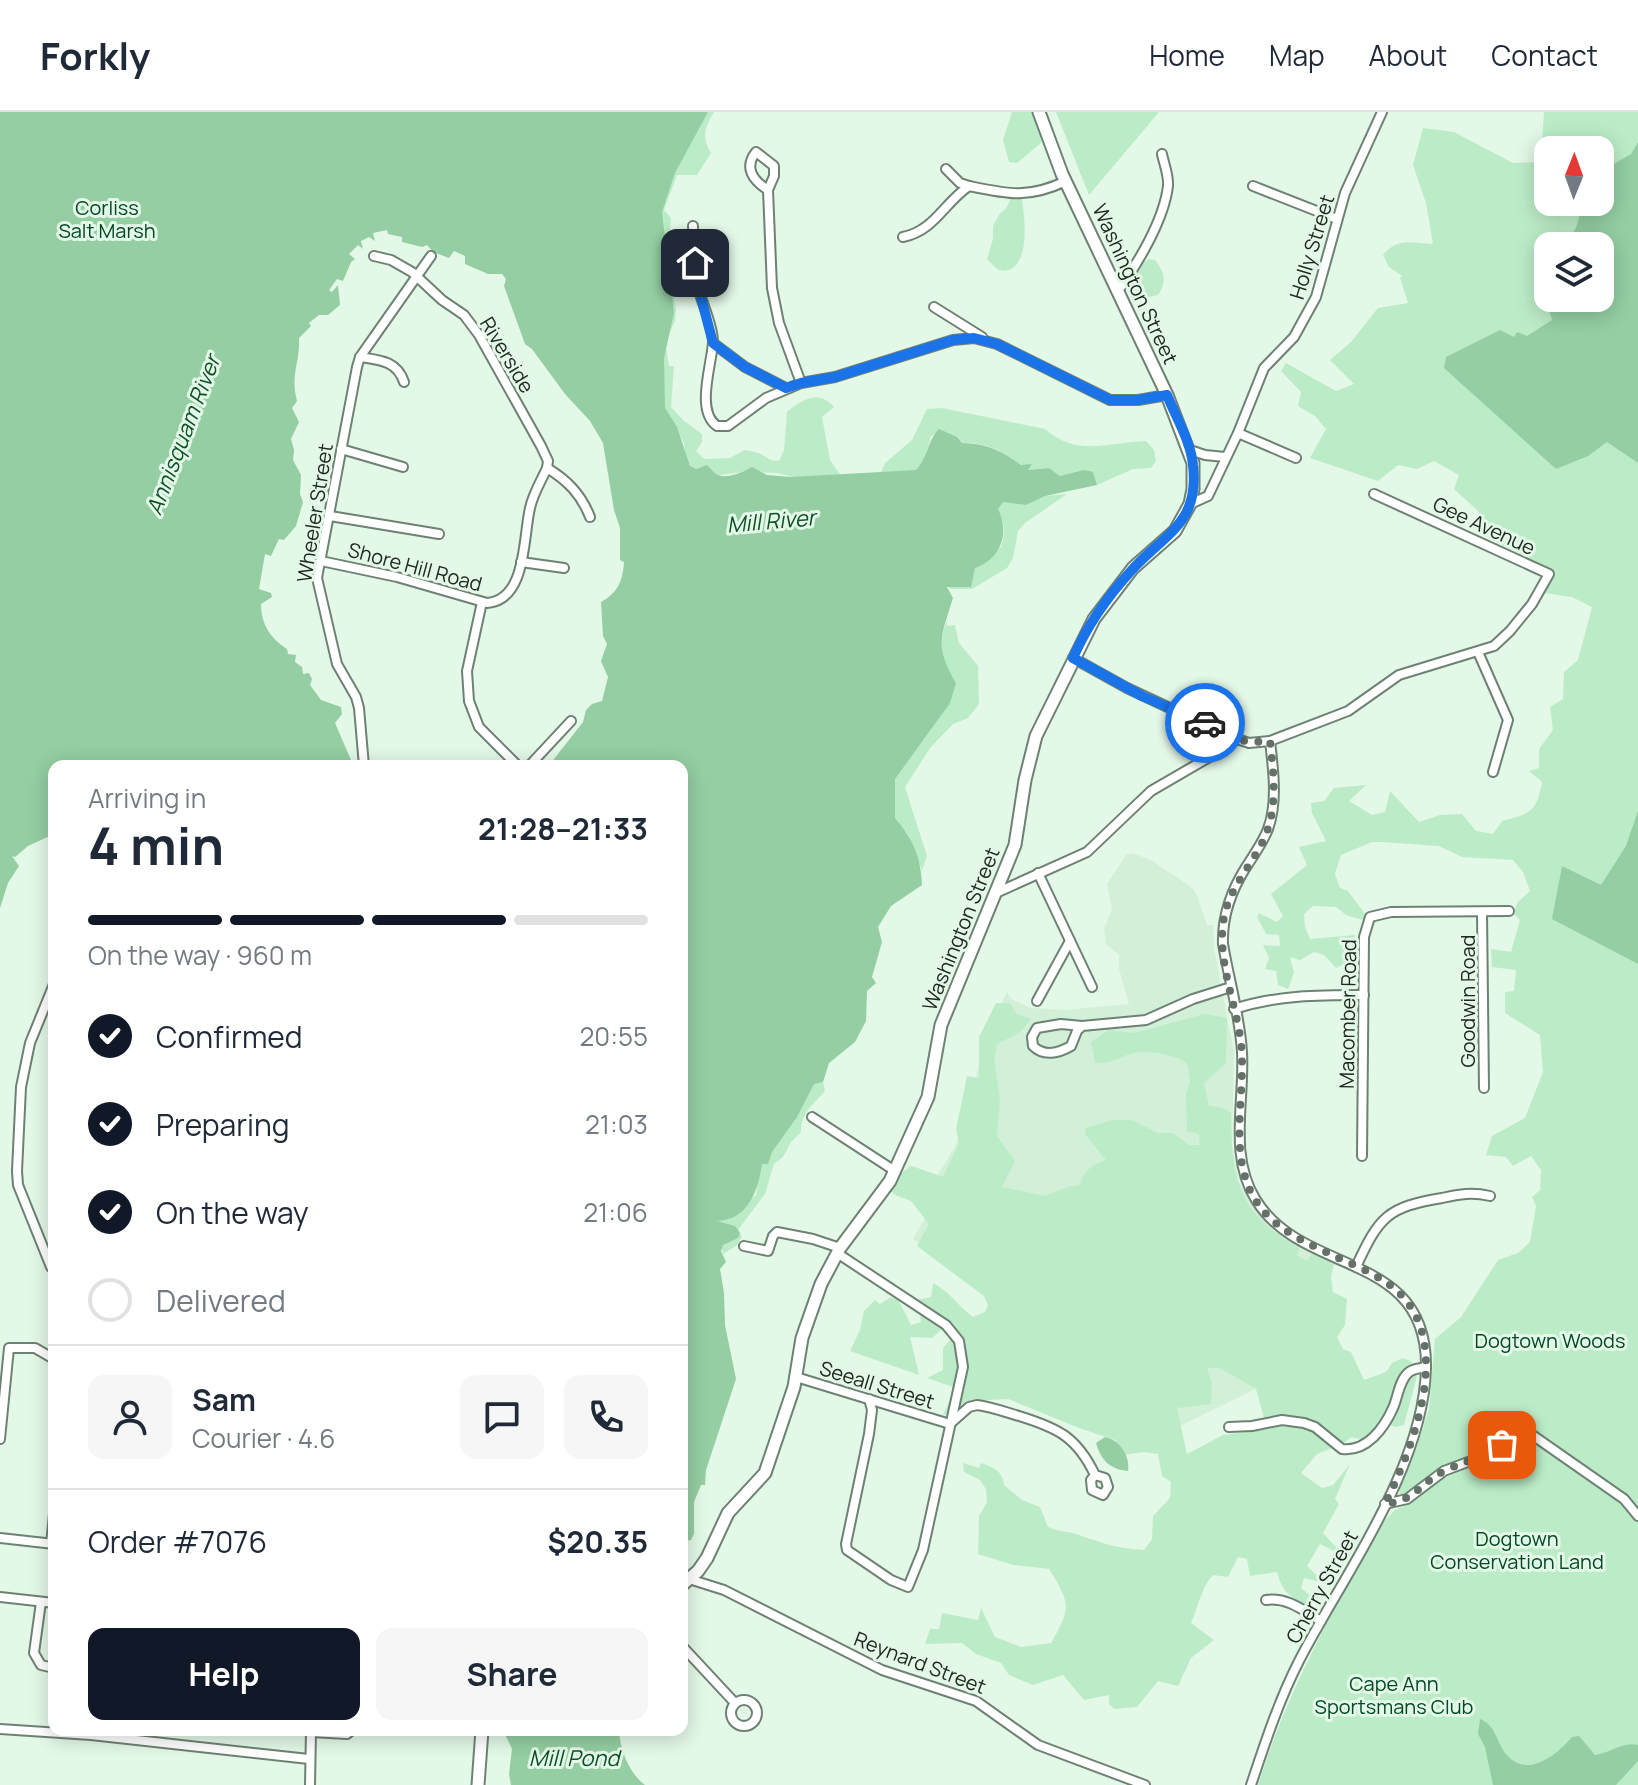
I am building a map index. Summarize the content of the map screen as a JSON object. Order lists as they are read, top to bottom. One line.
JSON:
{"streets":{"main road":["Washington Street"],"street":["Holly Street","Riverside","Wheeler Street","Gee Avenue","Shore Hill Road","Goodwin Road","Macomber Road","Seeall Street","Cherry Street","Reynard Street"]},"crossings":[["Holly Street","Washington Street"],["Washington Street","Gee Avenue"],["Washington Street","Seeall Street"],["Riverside","Wheeler Street"],["Riverside","Shore Hill Road"],["Wheeler Street","Shore Hill Road"],["Gee Avenue","Cherry Street"],["Goodwin Road","Macomber Road"]],"water":["Annisquam River","Mill River","Mill Pond"],"parks":["Corliss Salt Marsh","Dogtown Woods","Dogtown Conservation Land","Cape Ann Sportsmans Club"],"north":"top","page":{"header":"Forkly","nav":["Home","Map","About","Contact"],"heading":["4 min","Arriving in","21:28–21:33"],"panel":["Sam","Courier · 4.6","Order #7076","$20.35"],"bar":"On the way · 960 m","list":[["Confirmed","20:55"],["Preparing","21:03"],["On the way","21:06"],"Delivered"],"buttons":["Help","Share"]}}
